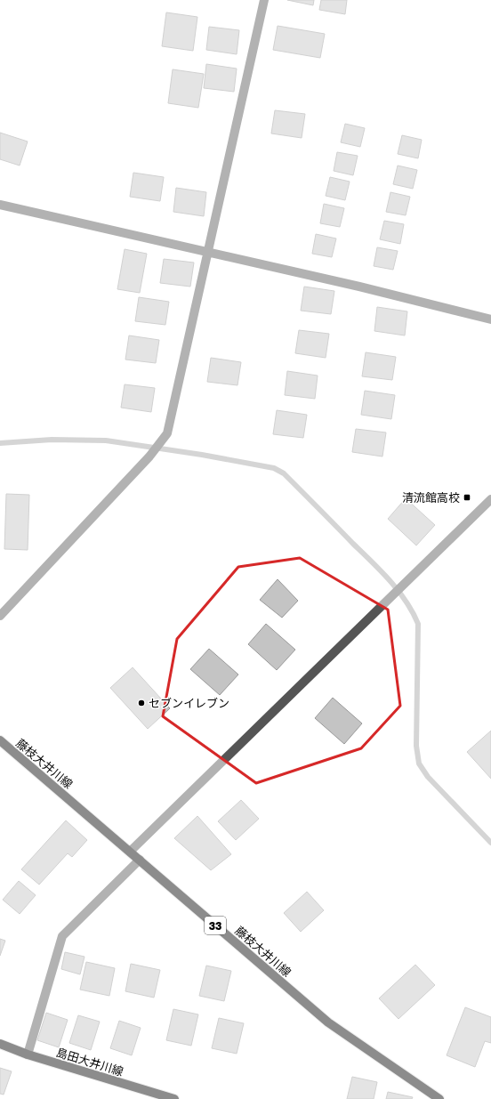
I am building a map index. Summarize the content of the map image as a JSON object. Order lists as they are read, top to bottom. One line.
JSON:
{"streets":{"main road":["藤枝大井川線","33","島田大井川線"]},"places":{"transit":["清流館高校"],"other":["セブンイレブン"]}}
